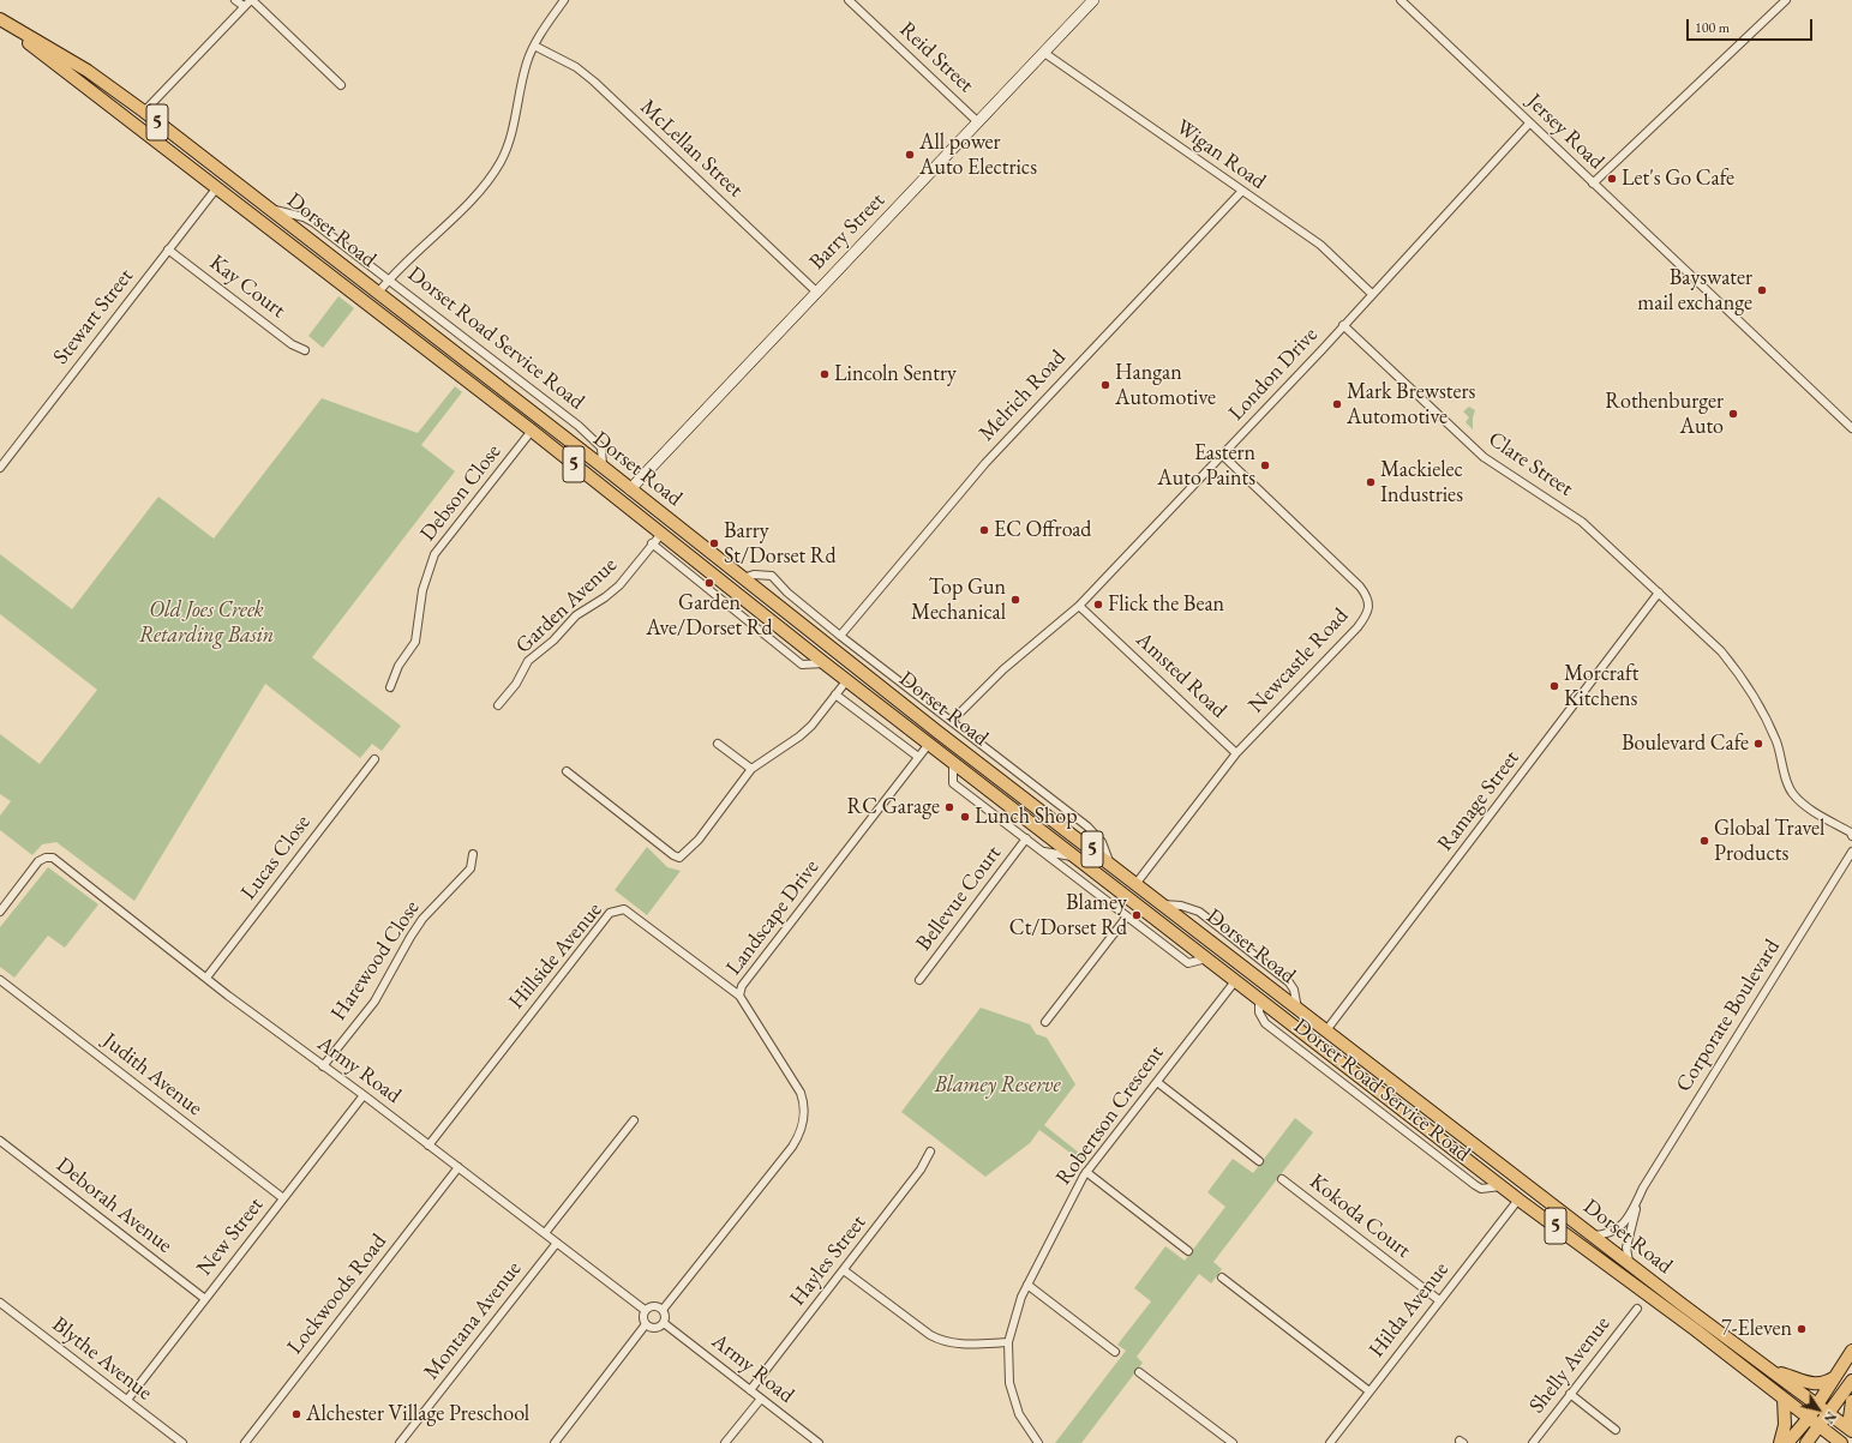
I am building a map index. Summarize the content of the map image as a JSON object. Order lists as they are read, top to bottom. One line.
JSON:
{"streets":{"main road":["5","Dorset Road","Barry Street"],"street":["Reid Street","Jersey Road","McLellan Street","Wigan Road","Kay Court","Stewart Street","Dorset Road Service Road","London Drive","Melrich Road","Clare Street","Debson Close","Garden Avenue","Newcastle Road","Amsted Road","Ramage Street","Lucas Close","Bellevue Court","Landscape Drive","Hillside Avenue","Harewood Close","Corporate Boulevard","Army Road","Judith Avenue","Robertson Crescent","Deborah Avenue","Kokoda Court","New Street","Hayles Street","Lockwoods Road","Hilda Avenue","Montana Avenue","Blythe Avenue","Shelly Avenue"]},"crossings":[["Reid Street","Barry Street"],["Jersey Road","London Drive"],["McLellan Street","Barry Street"],["Wigan Road","Barry Street"],["Wigan Road","London Drive"],["Wigan Road","Melrich Road"],["Dorset Road","Barry Street"],["Dorset Road","Stewart Street"],["Dorset Road","Dorset Road Service Road"],["Dorset Road","Debson Close"],["Dorset Road","Garden Avenue"],["Dorset Road","Newcastle Road"],["Dorset Road","Ramage Street"],["Dorset Road","Landscape Drive"],["Dorset Road","Corporate Boulevard"],["Dorset Road","Robertson Crescent"],["Dorset Road","Hilda Avenue"],["Kay Court","Stewart Street"],["London Drive","Clare Street"],["London Drive","Newcastle Road"],["London Drive","Amsted Road"],["Clare Street","Ramage Street"],["Newcastle Road","Amsted Road"],["Lucas Close","Army Road"],["Landscape Drive","Hillside Avenue"],["Landscape Drive","Army Road"],["Hillside Avenue","Army Road"],["Harewood Close","Army Road"],["Army Road","New Street"],["Army Road","Hayles Street"],["Army Road","Lockwoods Road"],["Army Road","Montana Avenue"],["Judith Avenue","New Street"],["Deborah Avenue","New Street"],["Kokoda Court","Hilda Avenue"],["New Street","Blythe Avenue"]],"parks":["Old Joes Creek Retarding Basin","Blamey Reserve"],"places":["All power Auto Electrics","Let's Go Cafe","Bayswater mail exchange","Lincoln Sentry","Hangan Automotive","Mark Brewsters Automotive","Rothenburger Auto","Eastern Auto Paints","Mackielec Industries","EC Offroad","Barry St/Dorset Rd","Garden Ave/Dorset Rd","Top Gun Mechanical","Flick the Bean","Morcraft Kitchens","Boulevard Cafe","RC Garage","Lunch Shop","Global Travel Products","Blamey Ct/Dorset Rd","7-Eleven","Alchester Village Preschool"],"scale_bar":"100 m","north":"bottom right"}
